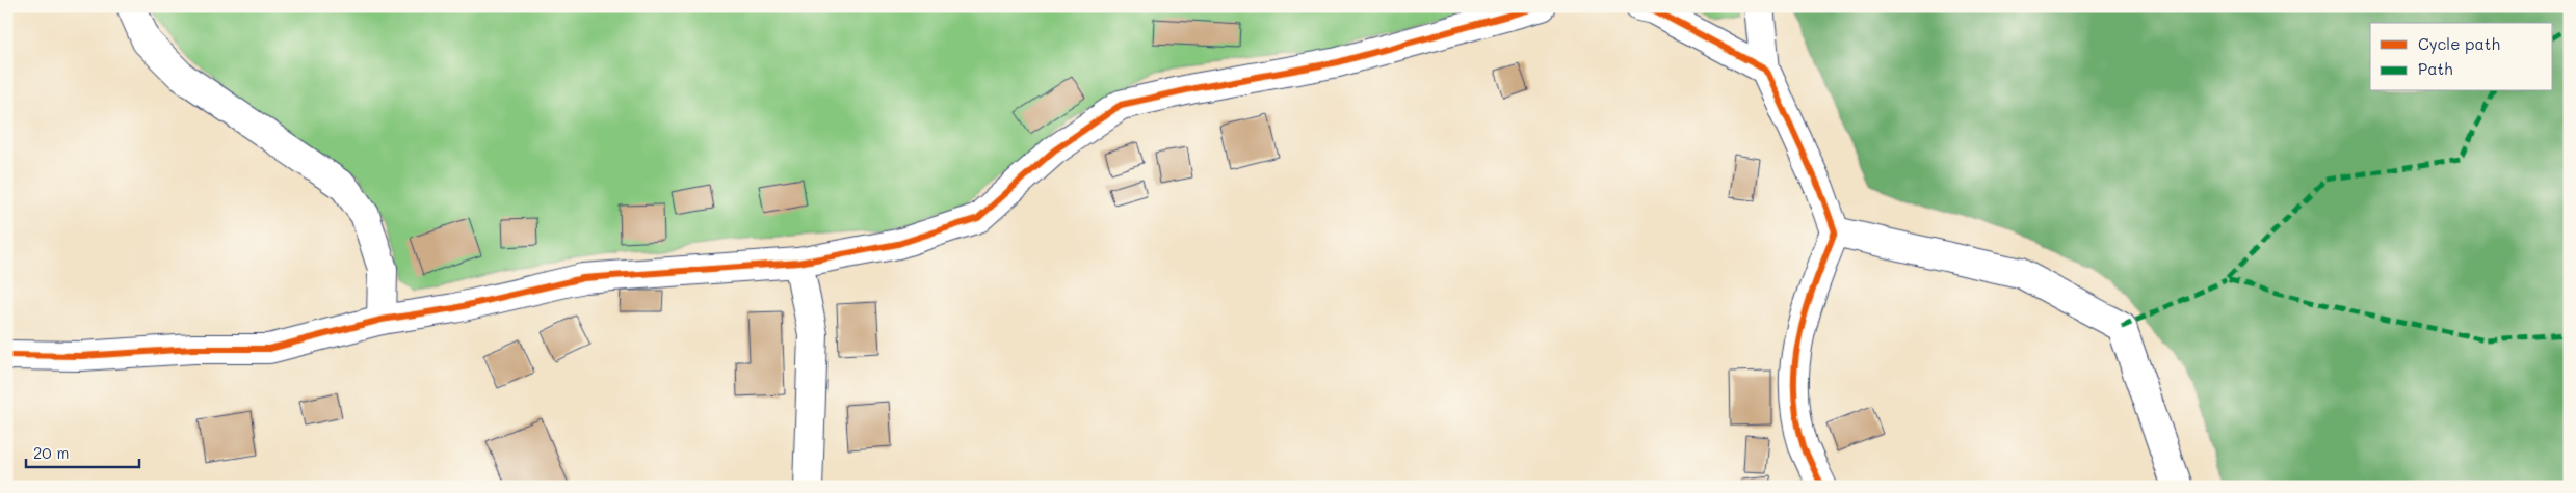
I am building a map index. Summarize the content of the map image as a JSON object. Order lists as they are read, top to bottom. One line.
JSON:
{"legend":["Cycle path","Path"],"scale_bar":"20 m"}
